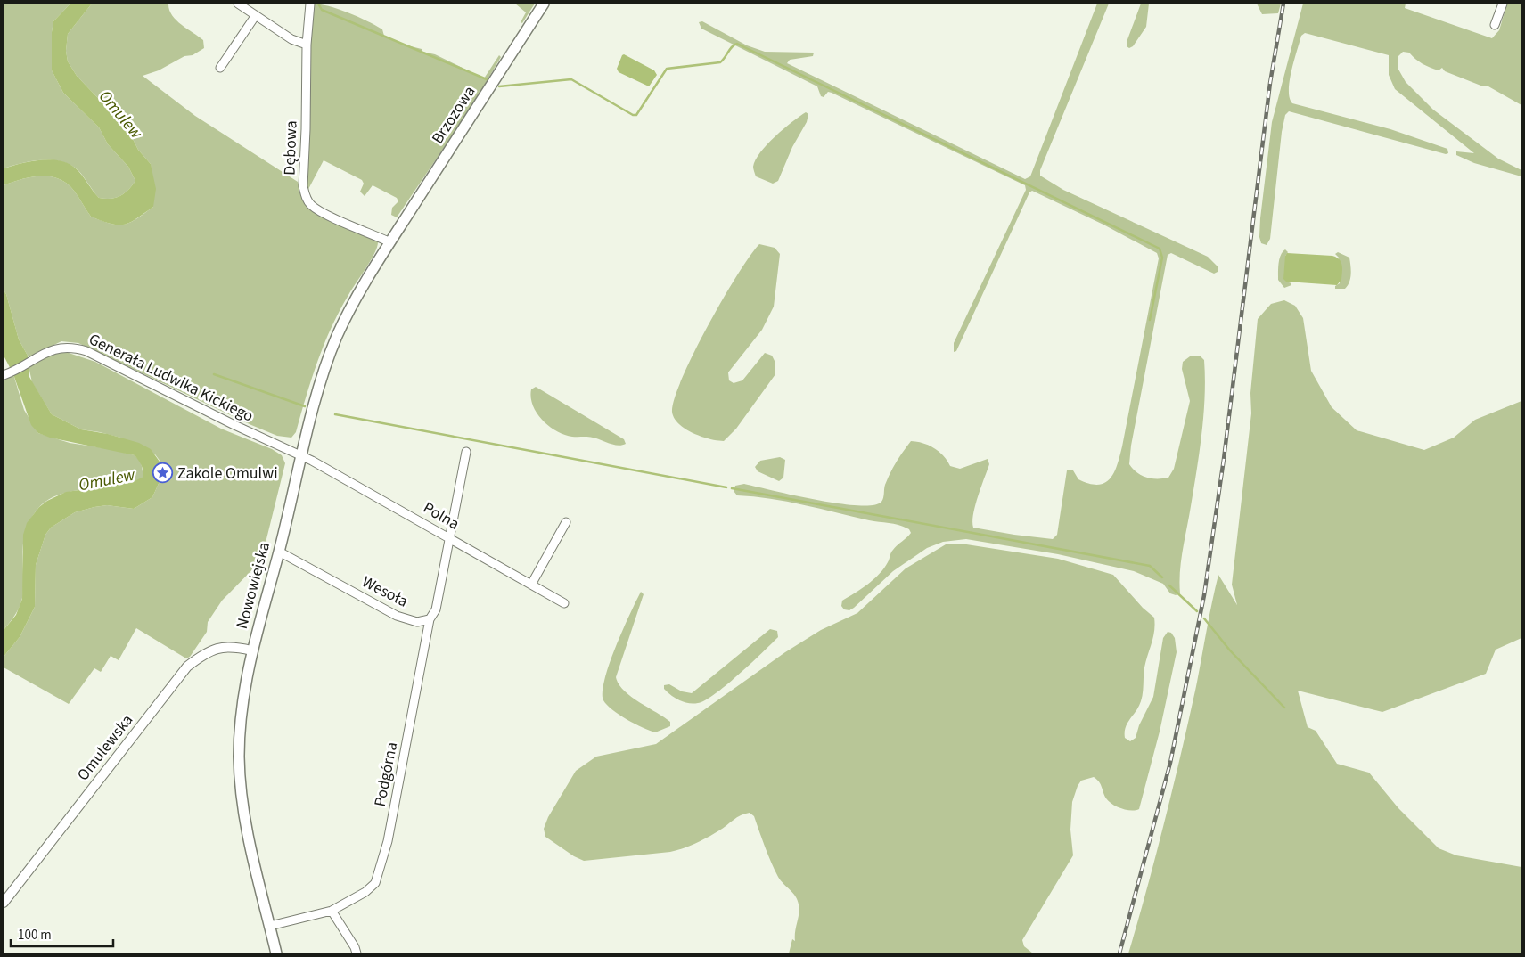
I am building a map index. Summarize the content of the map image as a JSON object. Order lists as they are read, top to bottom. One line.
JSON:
{"streets":{"main road":["Brzozowa","Nowowiejska"],"street":["Dębowa","Generała Ludwika Kickiego","Polna","Wesoła","Omulewska","Podgórna"]},"crossings":[["Brzozowa","Dębowa"],["Brzozowa","Nowowiejska"],["Dębowa","Nowowiejska"],["Generała Ludwika Kickiego","Polna"],["Generała Ludwika Kickiego","Nowowiejska"],["Polna","Nowowiejska"],["Nowowiejska","Wesoła"],["Nowowiejska","Omulewska"],["Nowowiejska","Podgórna"],["Wesoła","Podgórna"]],"water":["Omulew"],"places":{"place":["Zakole Omulwi"]},"scale_bar":"100 m"}
